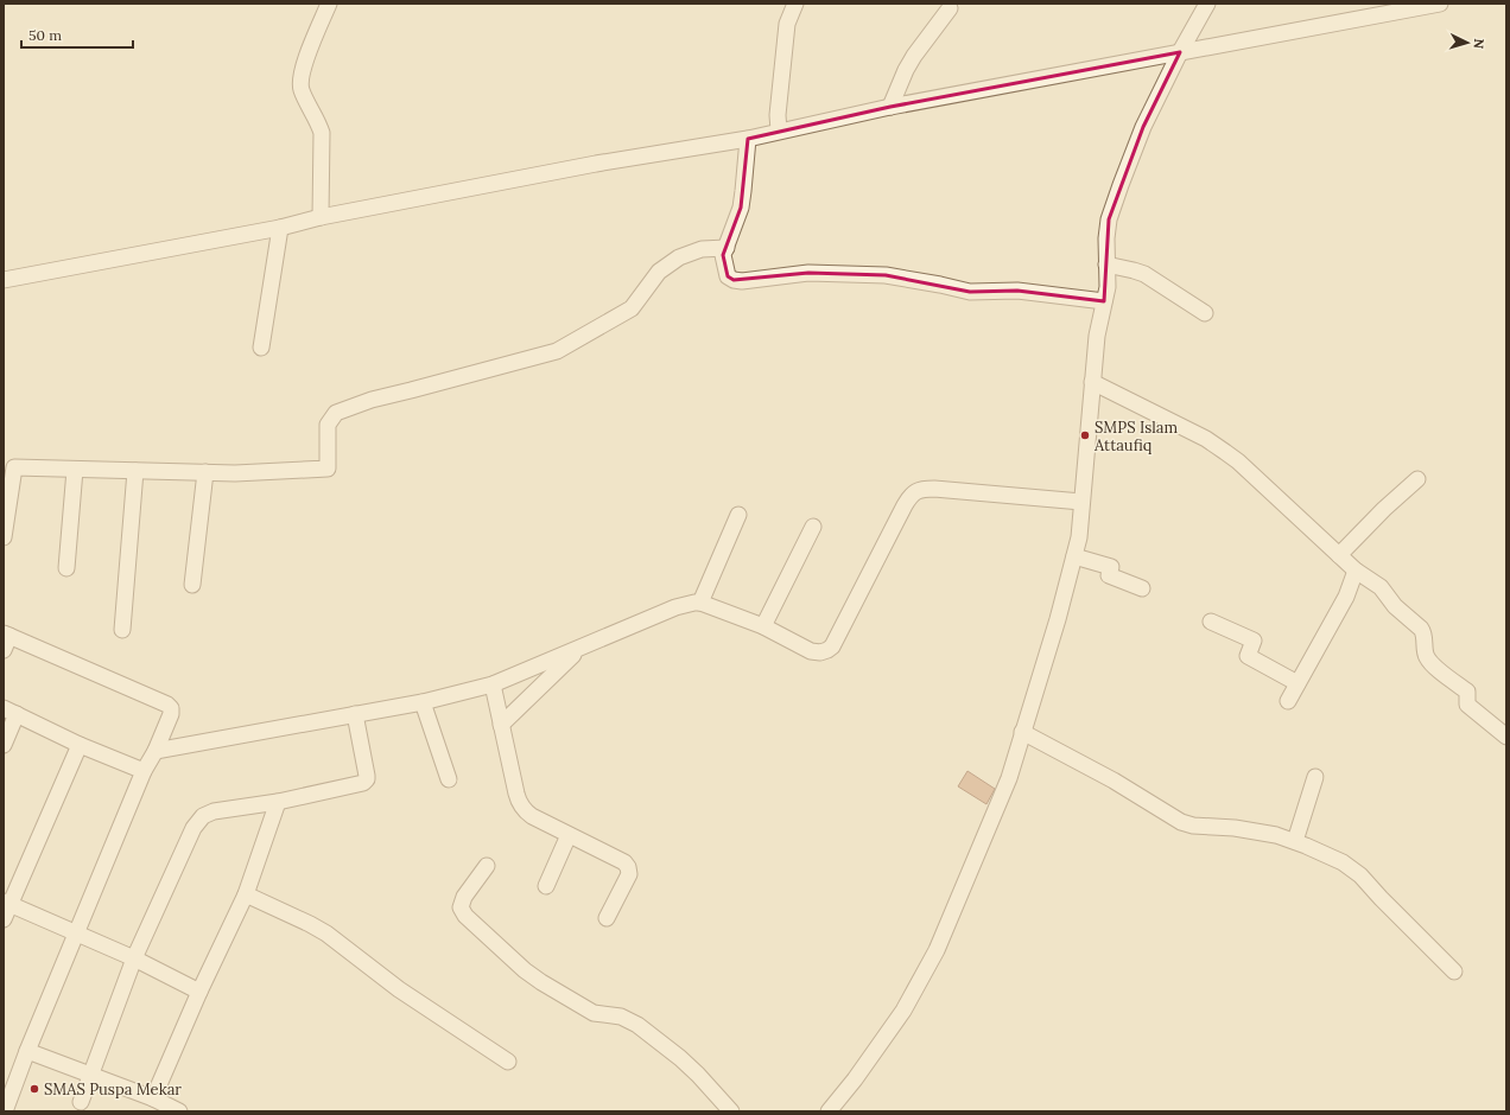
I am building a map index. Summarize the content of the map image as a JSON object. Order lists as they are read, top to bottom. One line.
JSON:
{"places":["SMPS Islam Attaufiq","SMAS Puspa Mekar"],"scale_bar":"50 m","north":"right"}
